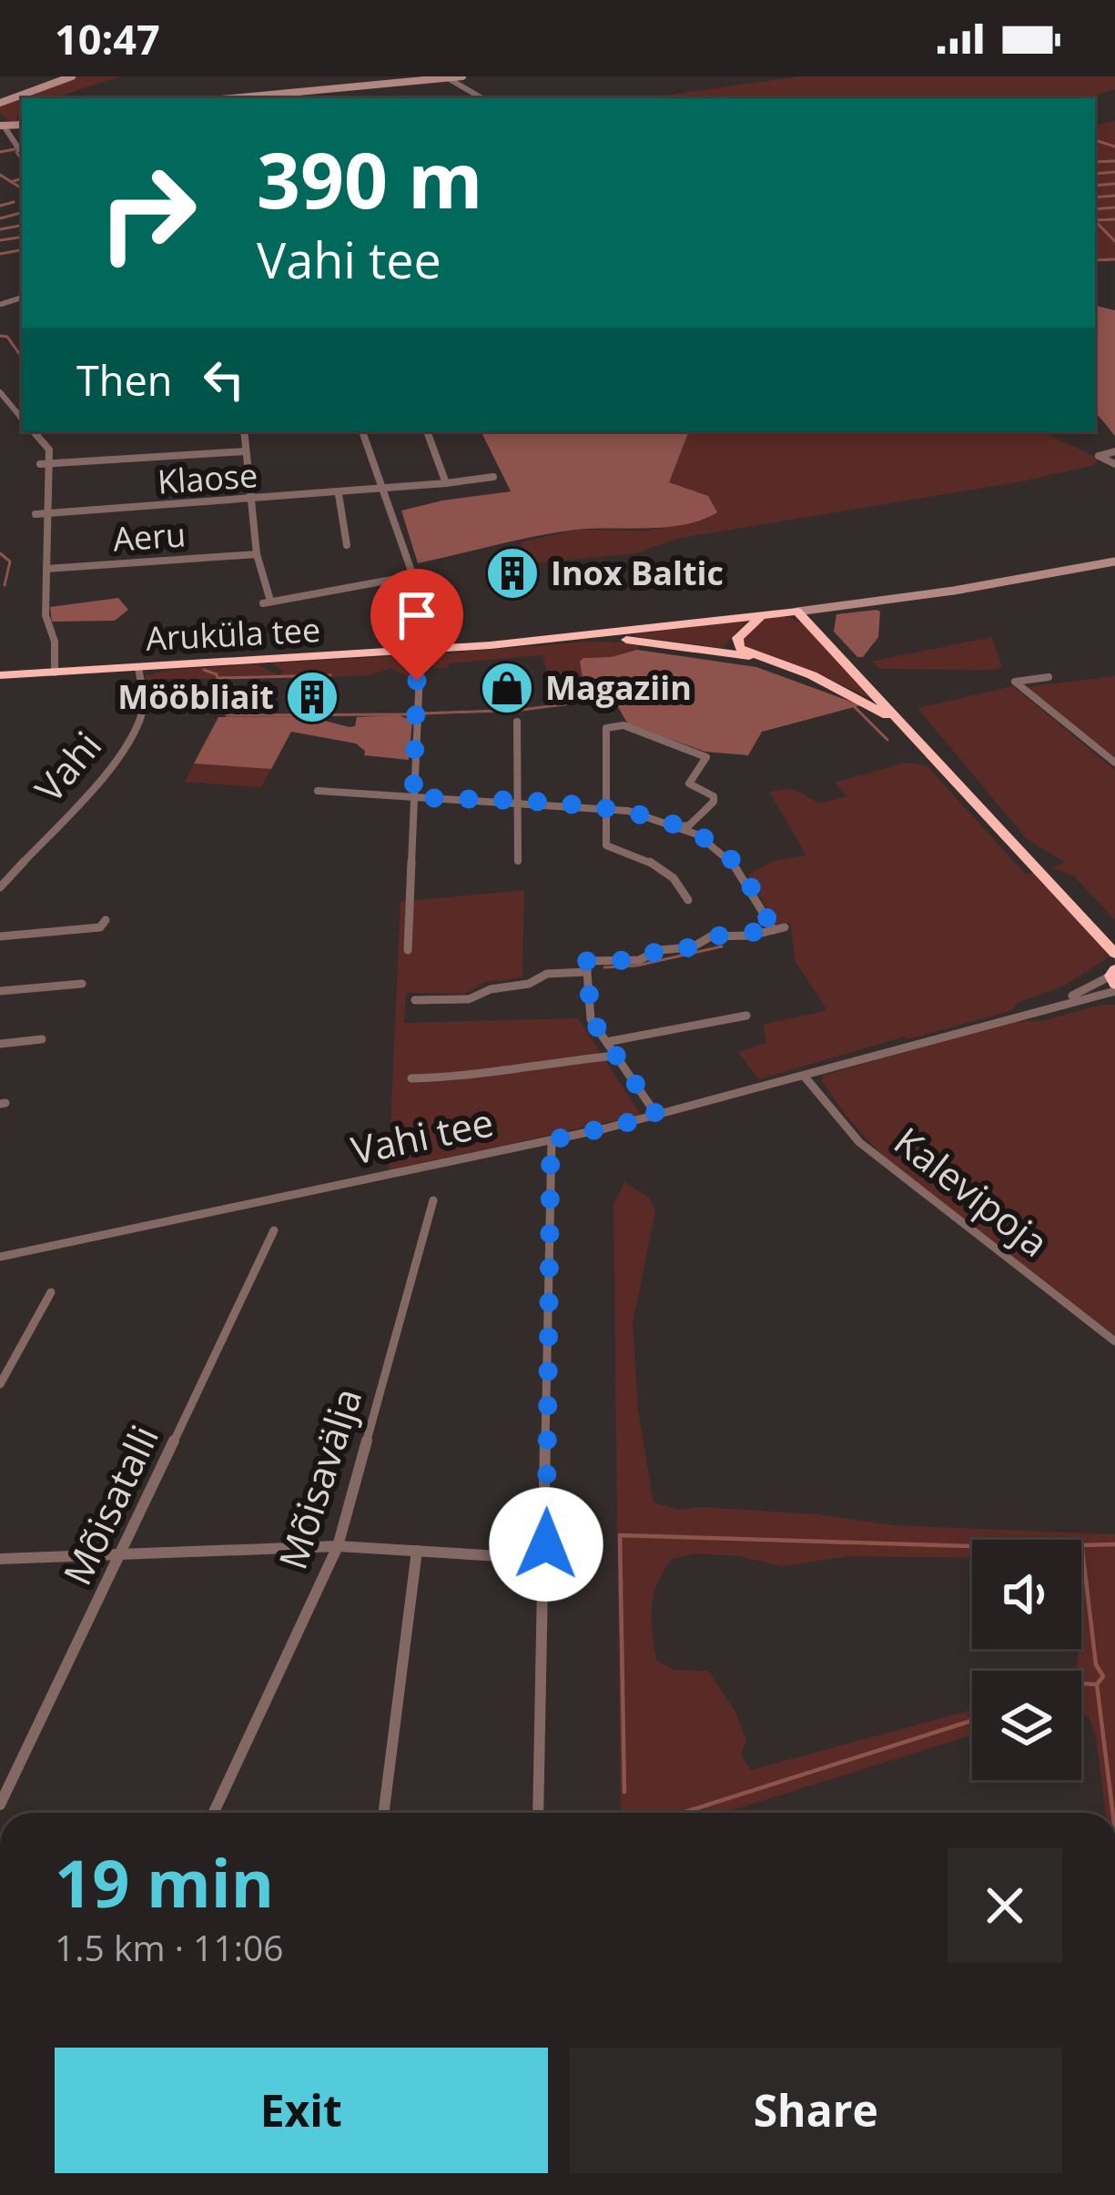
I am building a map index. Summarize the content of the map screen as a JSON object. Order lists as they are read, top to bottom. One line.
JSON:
{"streets":{"highway":["Aruküla tee"],"street":["Klaose","Aeru","Vahi","Vahi tee","Kalevipoja","Mõisavälja","Mõisatalli"]},"crossings":[["Aruküla tee","Vahi"],["Vahi tee","Kalevipoja"]],"places":{"building":["Inox Baltic","Mööbliait"],"shop":["Magaziin"]},"page":{"status":"10:47","turn":["390 m","Vahi tee"],"then":"Then","heading":["19 min","1.5 km · 11:06"],"buttons":["Exit","Share"]}}
